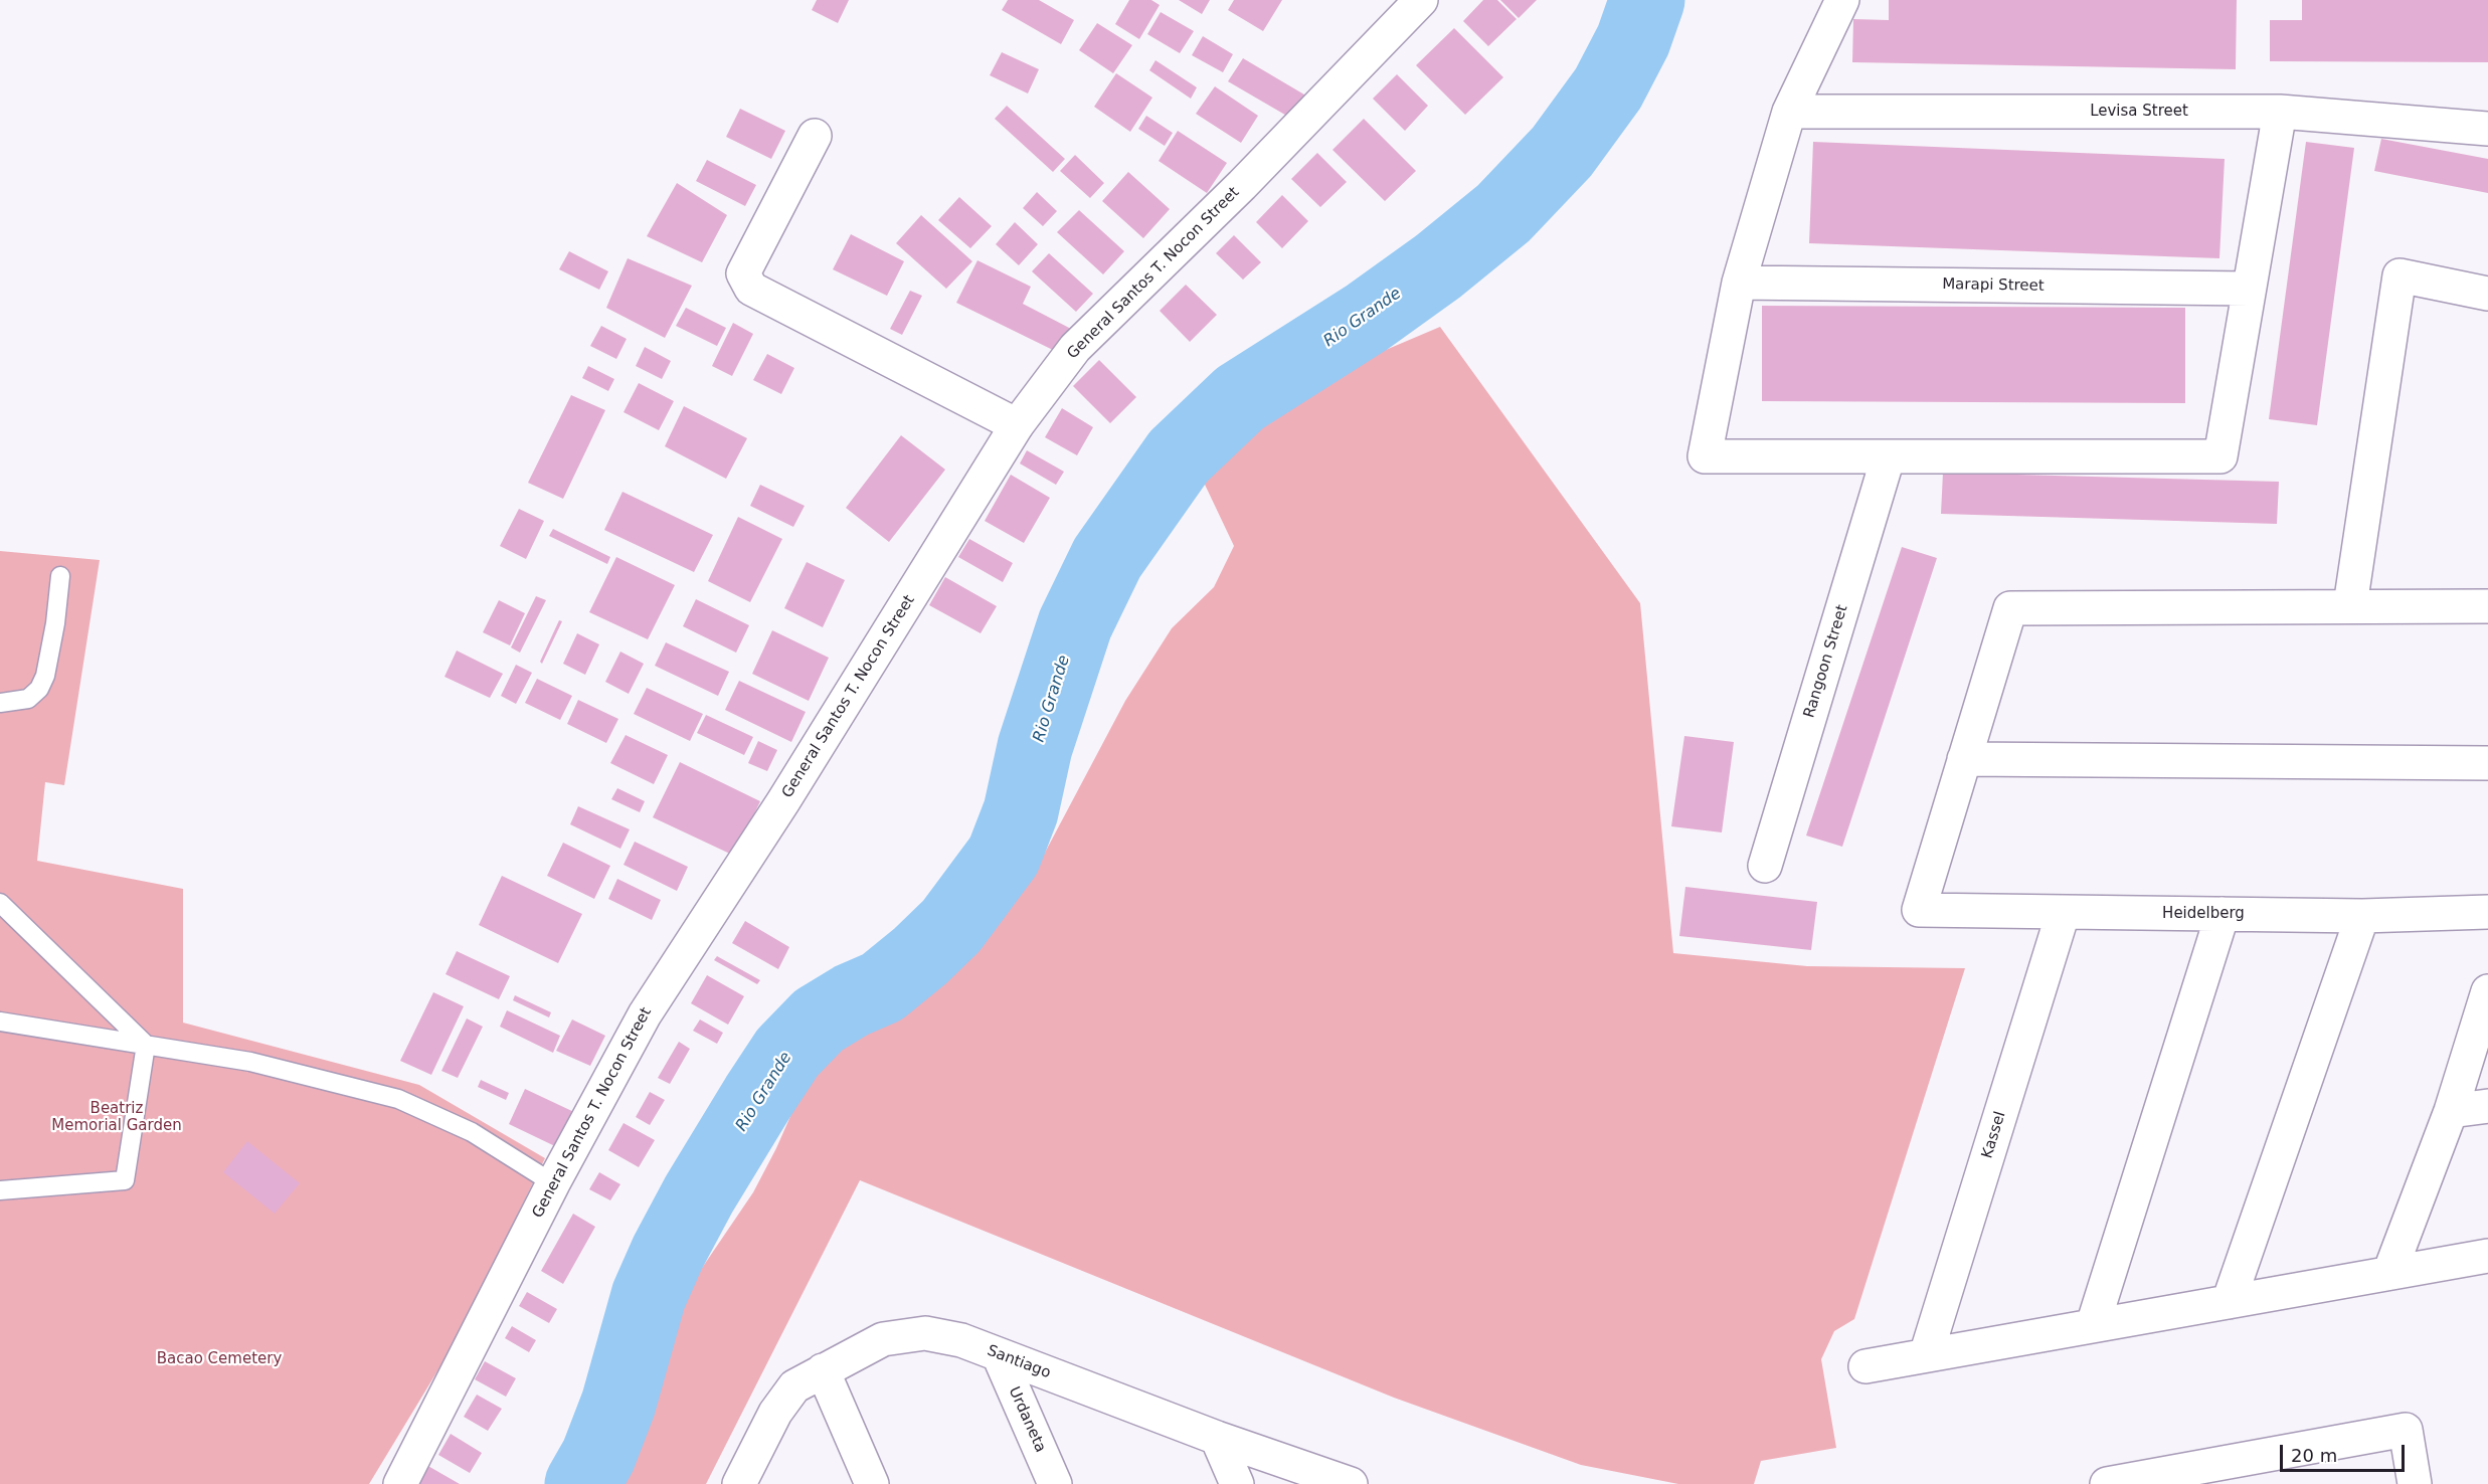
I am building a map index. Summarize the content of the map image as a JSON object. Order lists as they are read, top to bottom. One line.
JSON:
{"streets":{"street":["Levisa Street","General Santos T. Nocon Street","Marapi Street","Rangoon Street","Heidelberg","Kassel","Santiago","Urdaneta"]},"crossings":[["Heidelberg","Kassel"],["Santiago","Urdaneta"]],"water":["Rio Grande"],"parks":["Beatriz Memorial Garden","Bacao Cemetery"],"scale_bar":"20 m"}
